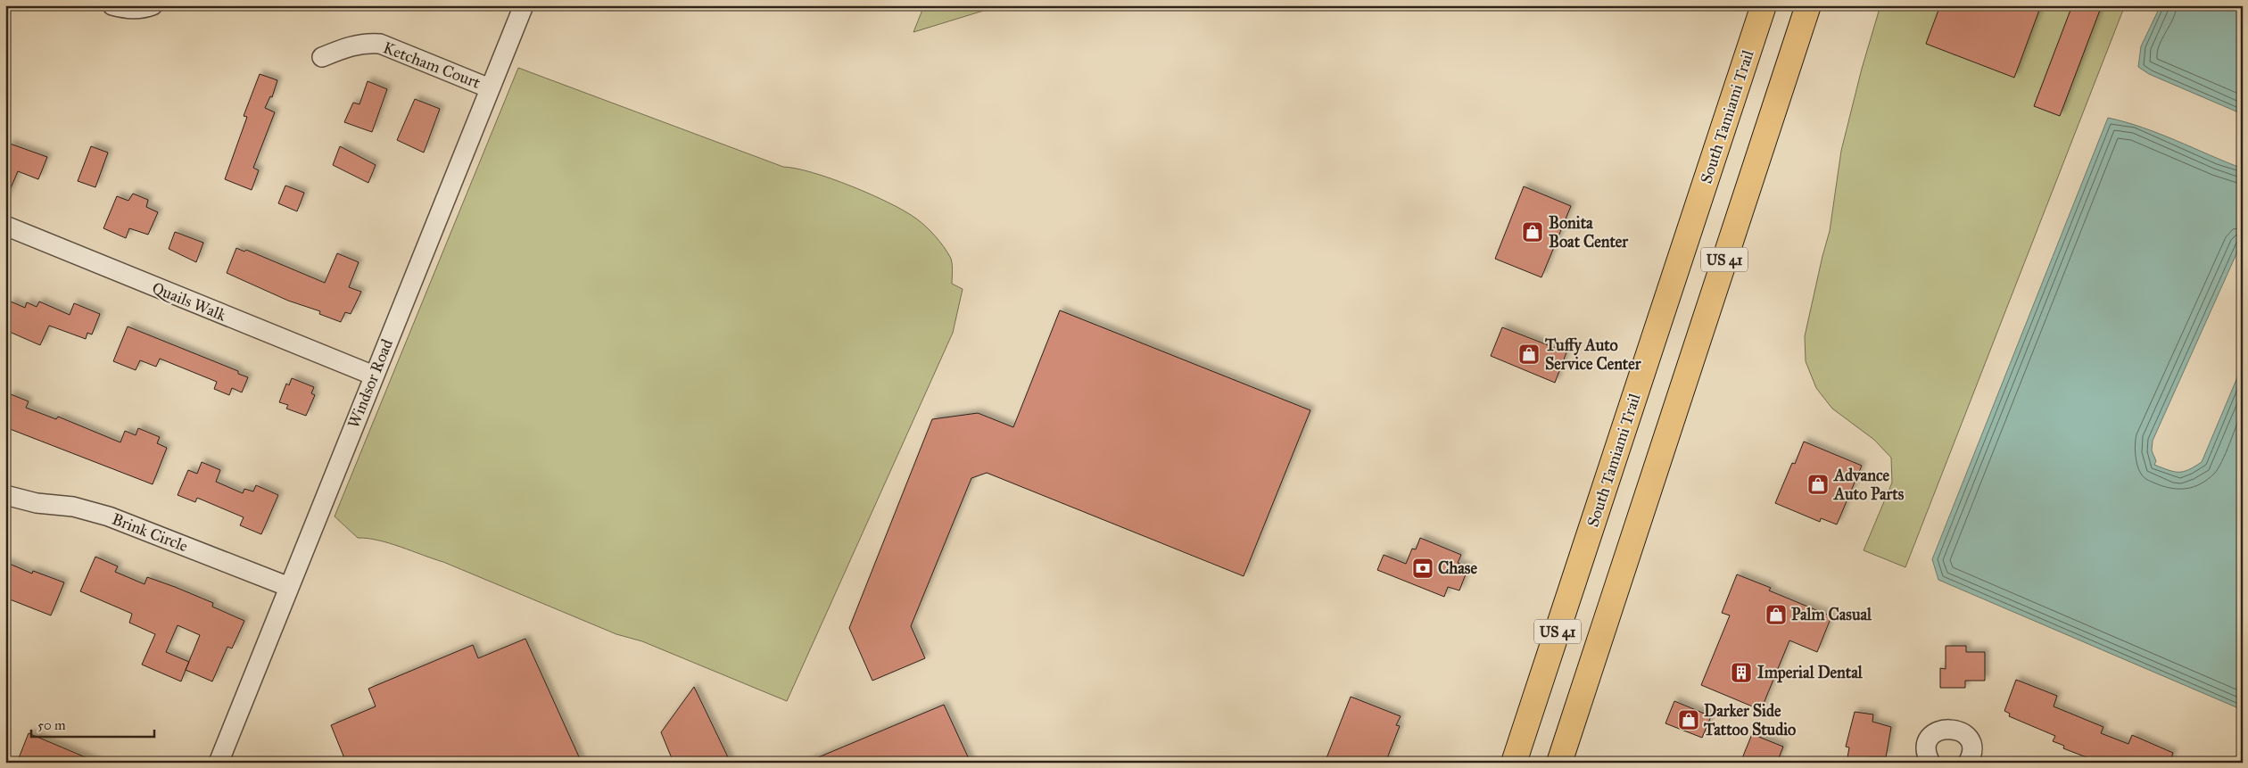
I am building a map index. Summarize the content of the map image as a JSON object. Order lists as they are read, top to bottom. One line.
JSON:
{"streets":{"main road":["South Tamiami Trail","US 41"],"street":["Ketcham Court","Quails Walk","Windsor Road","Brink Circle"]},"crossings":[["Ketcham Court","Windsor Road"],["Quails Walk","Windsor Road"],["Windsor Road","Brink Circle"]],"places":{"shop":["Bonita Boat Center","Tuffy Auto Service Center","Advance Auto Parts","Palm Casual","Darker Side Tattoo Studio"],"bank":["Chase"],"building":["Imperial Dental"]},"scale_bar":"50 m"}
